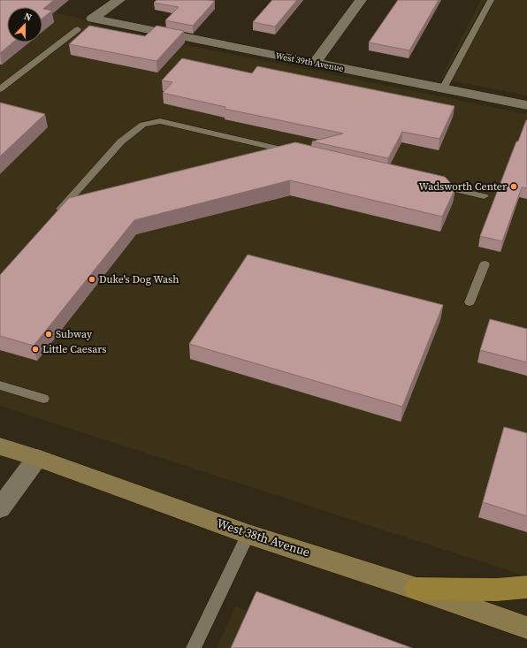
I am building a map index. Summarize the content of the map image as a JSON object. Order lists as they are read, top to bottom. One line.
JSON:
{"streets":{"main road":["West 38th Avenue"],"street":["West 39th Avenue"]},"places":["Wadsworth Center","Duke's Dog Wash","Subway","Little Caesars"],"north":"top"}
